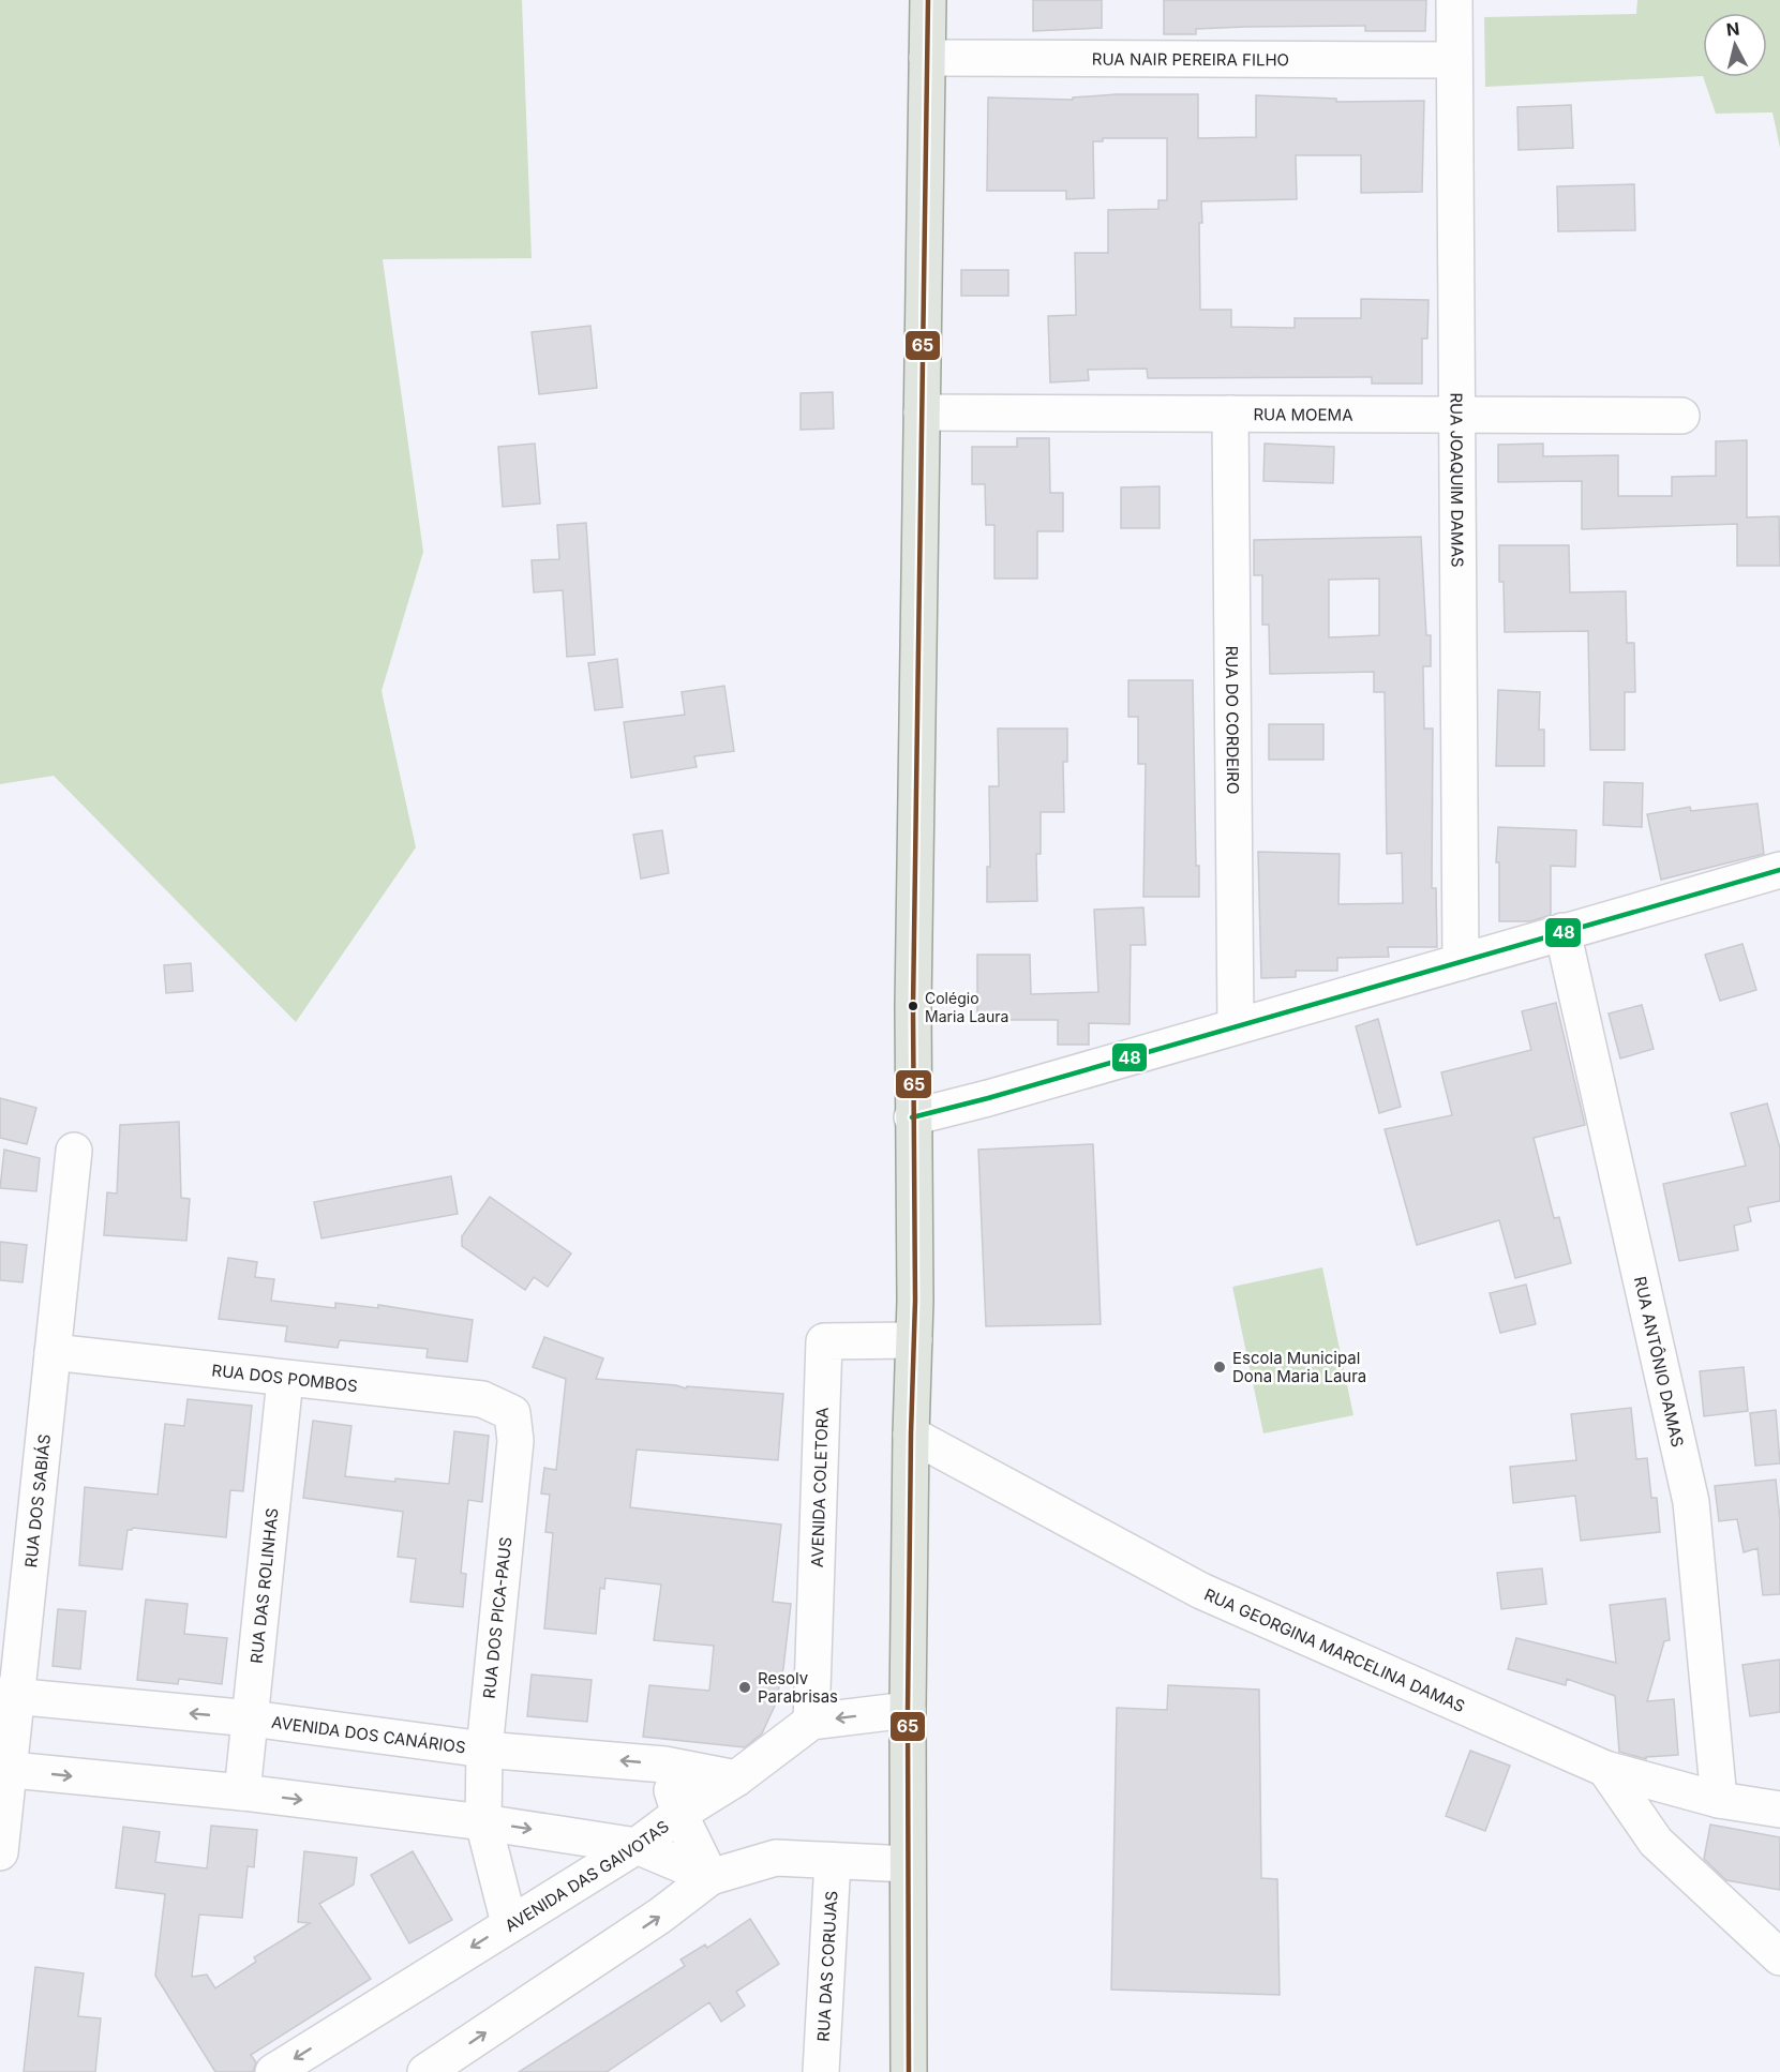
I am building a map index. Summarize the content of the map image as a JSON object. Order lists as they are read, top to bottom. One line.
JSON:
{"streets":{"street":["RUA NAIR PEREIRA FILHO","RUA MOEMA","RUA JOAQUIM DAMAS","RUA DO CORDEIRO","RUA ANTÔNIO DAMAS","RUA DOS POMBOS","AVENIDA COLETORA","RUA DOS SABIÁS","RUA DAS ROLINHAS","RUA DOS PICA-PAUS","RUA GEORGINA MARCELINA DAMAS","AVENIDA DOS CANÁRIOS","AVENIDA DAS GAIVOTAS","RUA DAS CORUJAS"]},"crossings":[["RUA NAIR PEREIRA FILHO","RUA JOAQUIM DAMAS"],["RUA MOEMA","RUA JOAQUIM DAMAS"],["RUA MOEMA","RUA DO CORDEIRO"],["RUA ANTÔNIO DAMAS","RUA GEORGINA MARCELINA DAMAS"],["RUA DOS POMBOS","RUA DOS SABIÁS"],["RUA DOS POMBOS","RUA DAS ROLINHAS"],["RUA DOS POMBOS","RUA DOS PICA-PAUS"],["AVENIDA COLETORA","AVENIDA DAS GAIVOTAS"],["RUA DOS SABIÁS","AVENIDA DOS CANÁRIOS"],["RUA DAS ROLINHAS","AVENIDA DOS CANÁRIOS"],["RUA DOS PICA-PAUS","AVENIDA DOS CANÁRIOS"],["RUA DOS PICA-PAUS","AVENIDA DAS GAIVOTAS"],["AVENIDA DOS CANÁRIOS","AVENIDA DAS GAIVOTAS"]],"places":["Colégio Maria Laura","Escola Municipal Dona Maria Laura","Resolv Parabrisas"],"lines":["transit line 65","transit line 48"],"north":"top"}
